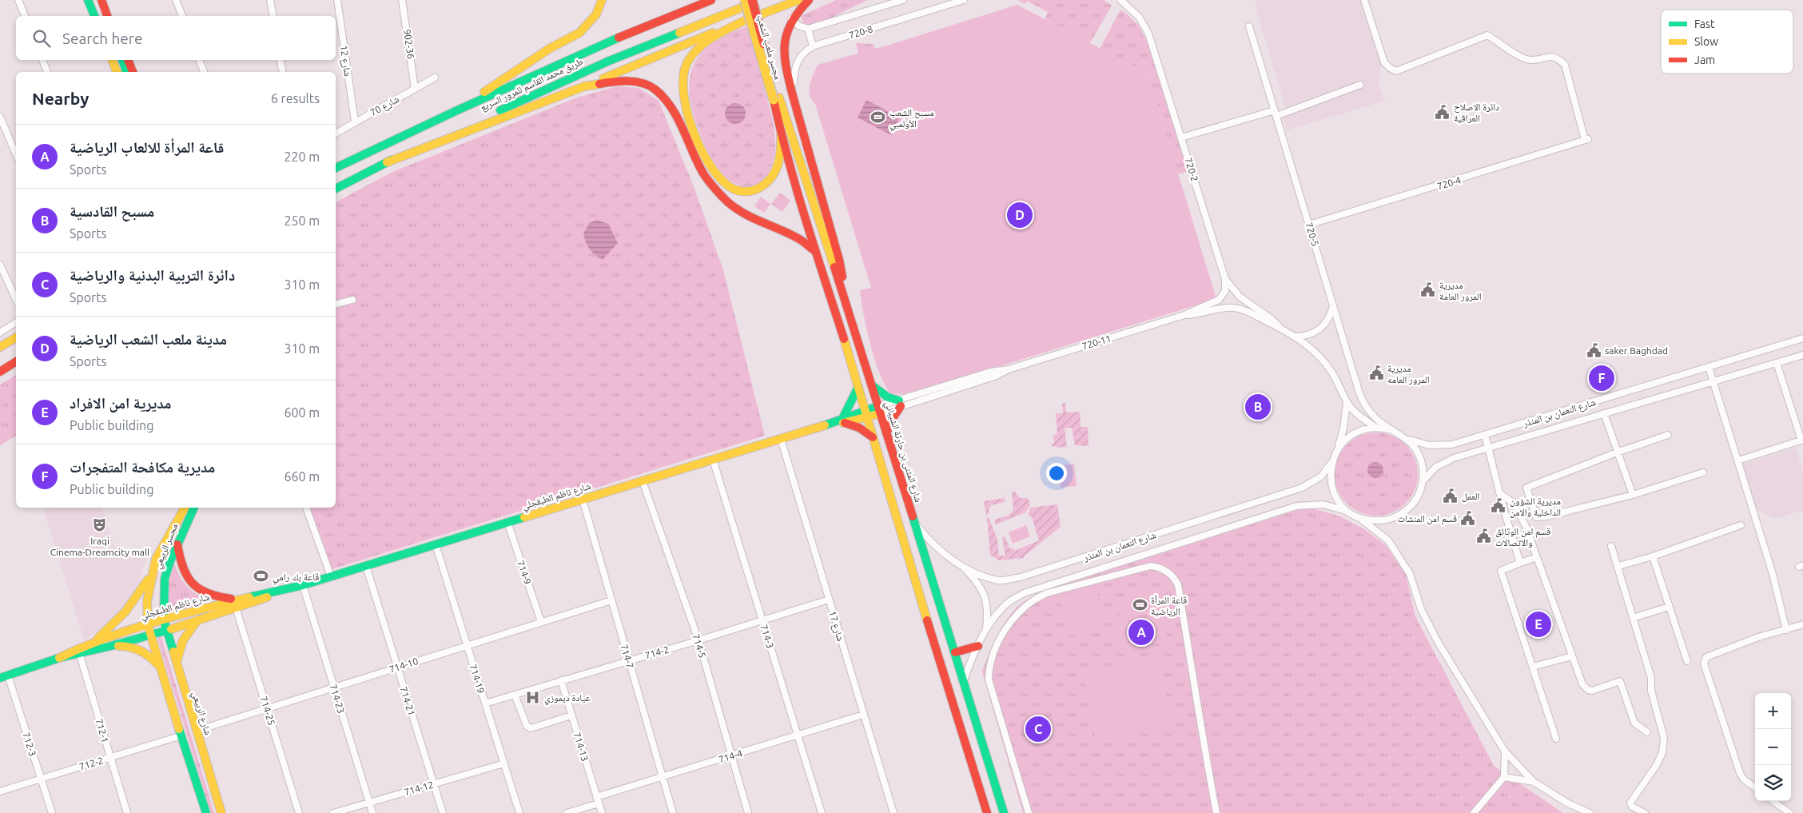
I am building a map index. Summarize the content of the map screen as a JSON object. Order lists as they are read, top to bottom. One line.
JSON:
{"streets":{"main road":["مجسر ملعب الشعب","طريق محمد القاسم للمرور السريع","شارع المثنى بن حارثة الشيباني","شارع ناظم الطبقجلي","مجسر الربيعي","شارع الربيعي"],"street":["720-8","902-36","شارع 12","شارع 70","720-2","720-4","720-5","720-11","شارع النعمان بن المنذر","714-9","شارع 17","714-3","714-5","714-2","714-7","714-10","714-19","714-23","714-21","714-25","712-1","712-3","714-13","714-4","712-2","714-12"]},"crossings":[["902-36","شارع 70"],["مجسر ملعب الشعب","طريق محمد القاسم للمرور السريع"],["مجسر ملعب الشعب","شارع المثنى بن حارثة الشيباني"],["شارع 12","شارع 70"],["720-2","720-11"],["720-4","720-5"],["720-5","شارع النعمان بن المنذر"],["720-11","شارع المثنى بن حارثة الشيباني"],["720-11","شارع ناظم الطبقجلي"],["شارع النعمان بن المنذر","شارع المثنى بن حارثة الشيباني"],["شارع المثنى بن حارثة الشيباني","شارع ناظم الطبقجلي"],["شارع ناظم الطبقجلي","مجسر الربيعي"],["شارع ناظم الطبقجلي","714-9"],["شارع ناظم الطبقجلي","شارع 17"],["شارع ناظم الطبقجلي","714-3"],["شارع ناظم الطبقجلي","714-5"],["شارع ناظم الطبقجلي","714-7"],["شارع ناظم الطبقجلي","714-19"],["شارع ناظم الطبقجلي","714-23"],["شارع ناظم الطبقجلي","714-21"],["شارع ناظم الطبقجلي","714-25"],["شارع ناظم الطبقجلي","شارع الربيعي"],["شارع ناظم الطبقجلي","712-1"],["شارع ناظم الطبقجلي","712-3"],["مجسر الربيعي","شارع الربيعي"],["714-9","714-10"],["شارع 17","714-2"],["شارع 17","714-4"],["714-3","714-2"],["714-3","714-4"],["714-5","714-2"],["714-5","714-4"],["714-2","714-7"],["714-2","714-19"],["714-2","714-13"],["714-7","714-10"],["714-7","714-4"],["714-10","714-19"],["714-10","714-23"],["714-10","714-21"],["714-10","714-25"],["714-10","شارع الربيعي"],["714-19","714-12"],["714-23","714-12"],["714-21","714-12"],["712-1","712-2"],["712-3","712-2"],["714-13","714-4"]],"places":{"public building":["دائرة الاصلاح العراقية","مديرية المرور العامة","saker Baghdad","مديرية المرور العامه","العمل","مديرية الشؤون الداخلية والامن","قسم امن المنشات","قسم امن الوثائق والاتصالات"],"sports":["مسبح الشعب الأولمبي","قاعة بك رامي","قاعة المرأة الرياضية"],"theatre":["Iraqi Cinema-Dreamcity mall"],"hospital":["عيادة ديموزي"]},"legend":["Fast","Slow","Jam"],"page":{"search":"Search here","heading":["Nearby","6 results"],"list":[{"mark":"A","name":"قاعة المرأة للالعاب الرياضية","note":"Sports","value":"220 m"},{"mark":"B","name":"مسبح القادسية","note":"Sports","value":"250 m"},{"mark":"C","name":"دائرة التربية البدنية والرياضية","note":"Sports","value":"310 m"},{"mark":"D","name":"مدينة ملعب الشعب الرياضية","note":"Sports","value":"310 m"},{"mark":"E","name":"مديرية امن الافراد","note":"Public building","value":"600 m"},{"mark":"F","name":"مديرية مكافحة المتفجرات","note":"Public building","value":"660 m"}],"pins":["D","F","B","E","A","C"],"map_buttons":["+","−"]}}
